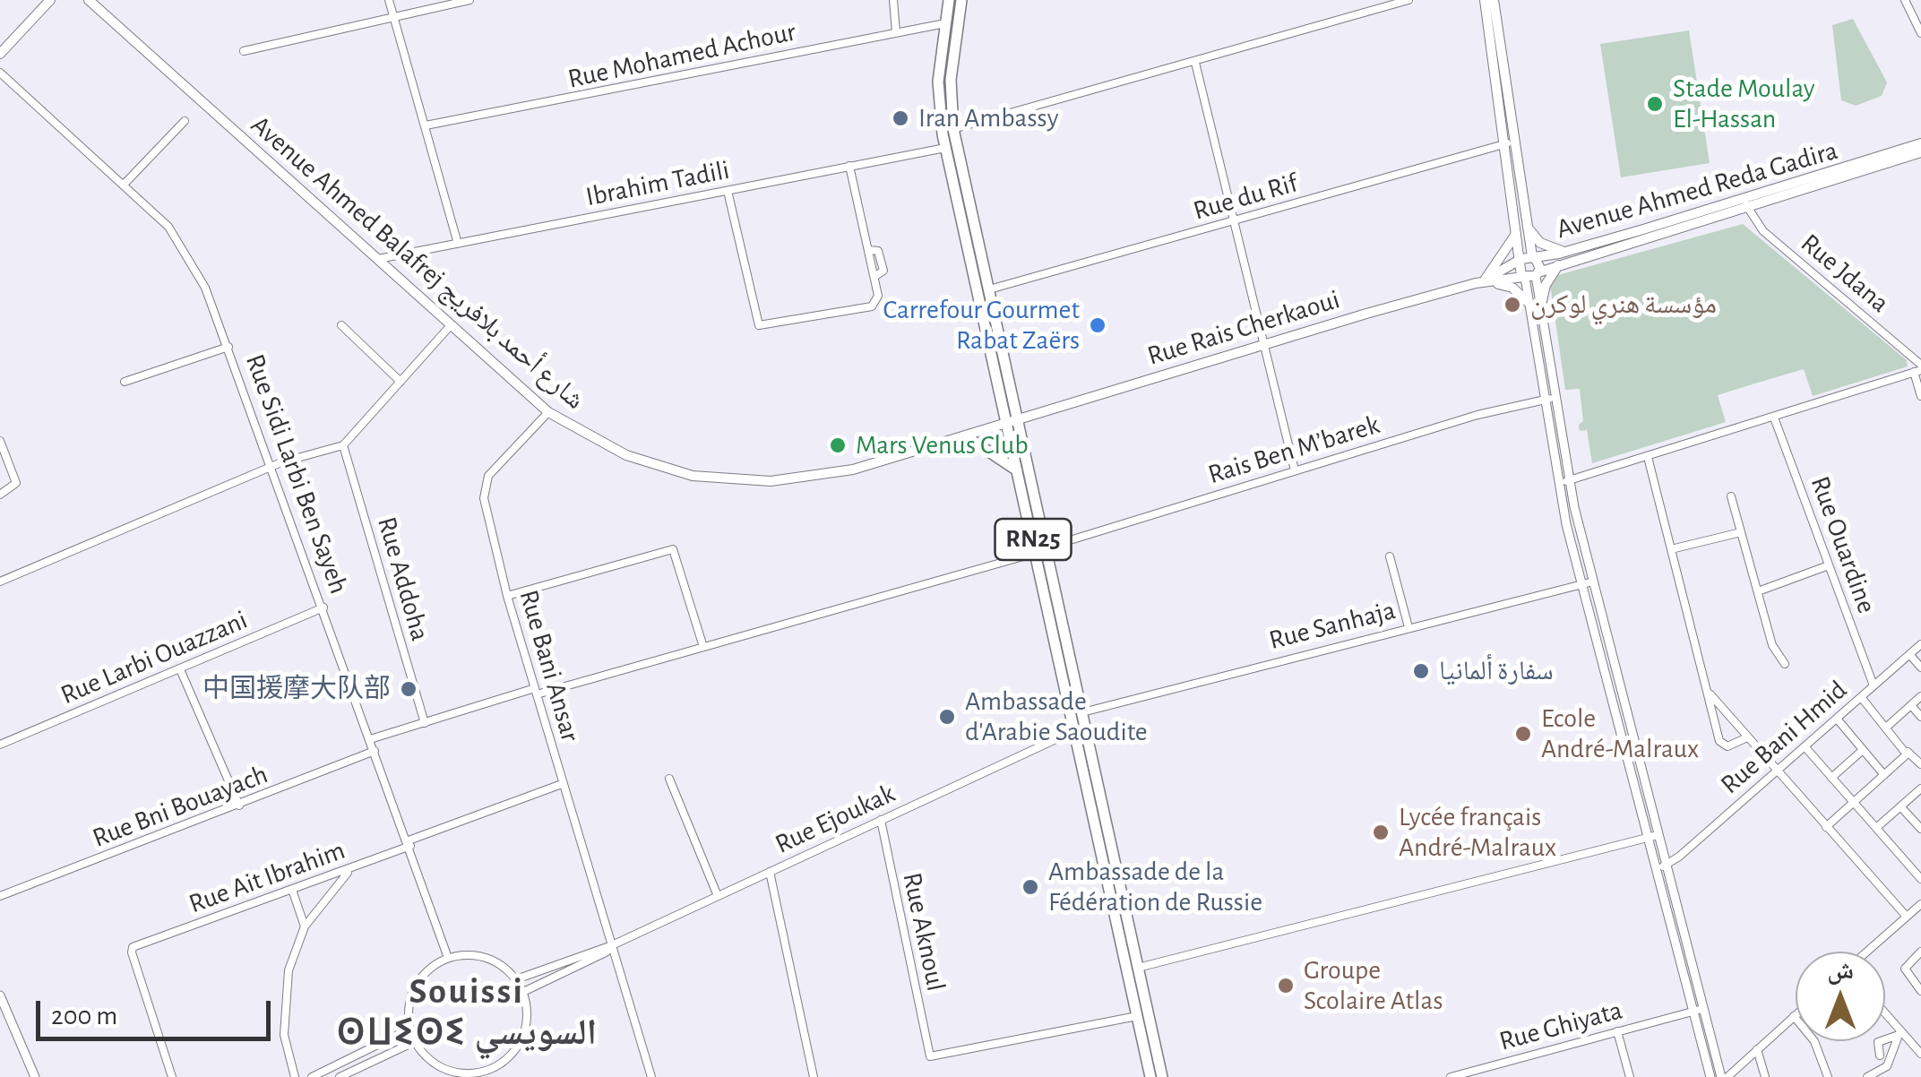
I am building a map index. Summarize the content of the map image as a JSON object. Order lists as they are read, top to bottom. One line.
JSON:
{"streets":{"main road":["Avenue Ahmed Reda Gadira","Avenue Ahmed Balafrej شارع أحمد بلافريج","Rue Rais Cherkaoui","RN25"],"street":["Rue Mohamed Achour","Ibrahim Tadili","Rue du Rif","Rue Jdana","Rais Ben M’barek","Rue Sidi Larbi Ben Sayeh","Rue Ouardine","Rue Addoha","Rue Sanhaja","Rue Larbi Ouazzani","Rue Bani Ansar","Rue Bani Hmid","Rue Bni Bouayach","Rue Ejoukak","Rue Ait Ibrahim","Rue Aknoul","Rue Ghiyata"]},"crossings":[["Rue Mohamed Achour","RN25"],["Ibrahim Tadili","Avenue Ahmed Balafrej شارع أحمد بلافريج"],["Ibrahim Tadili","RN25"],["Avenue Ahmed Reda Gadira","Rue Jdana"],["Rue du Rif","RN25"],["Avenue Ahmed Balafrej شارع أحمد بلافريج","Rue Rais Cherkaoui"],["Avenue Ahmed Balafrej شارع أحمد بلافريج","RN25"],["Avenue Ahmed Balafrej شارع أحمد بلافريج","Rue Bani Ansar"],["Rue Rais Cherkaoui","RN25"],["Rais Ben M’barek","RN25"],["Rais Ben M’barek","Rue Bani Ansar"],["Rue Sidi Larbi Ben Sayeh","Rue Larbi Ouazzani"],["Rue Sidi Larbi Ben Sayeh","Rue Bni Bouayach"],["Rue Sidi Larbi Ben Sayeh","Rue Ejoukak"],["Rue Sidi Larbi Ben Sayeh","Rue Ait Ibrahim"],["RN25","Rue Sanhaja"],["RN25","Rue Ejoukak"],["RN25","Rue Aknoul"],["Rue Ouardine","Rue Bani Hmid"],["Rue Bani Ansar","Rue Ejoukak"],["Rue Bani Ansar","Rue Ait Ibrahim"],["Rue Ejoukak","Rue Aknoul"]],"districts":["Souissi ⵙⵡⵉⵙⵉ السويسي"],"places":["Stade Moulay El-Hassan","Iran Ambassy","مؤسسة هنري لوكرن","Carrefour Gourmet Rabat Zaërs","Mars Venus Club","سفارة ألمانيا","中国援摩大队部","Ambassade d'Arabie Saoudite","Ecole André-Malraux","Lycée français André-Malraux","Ambassade de la Fédération de Russie","Groupe Scolaire Atlas"],"scale_bar":"200 m","north":"top"}
